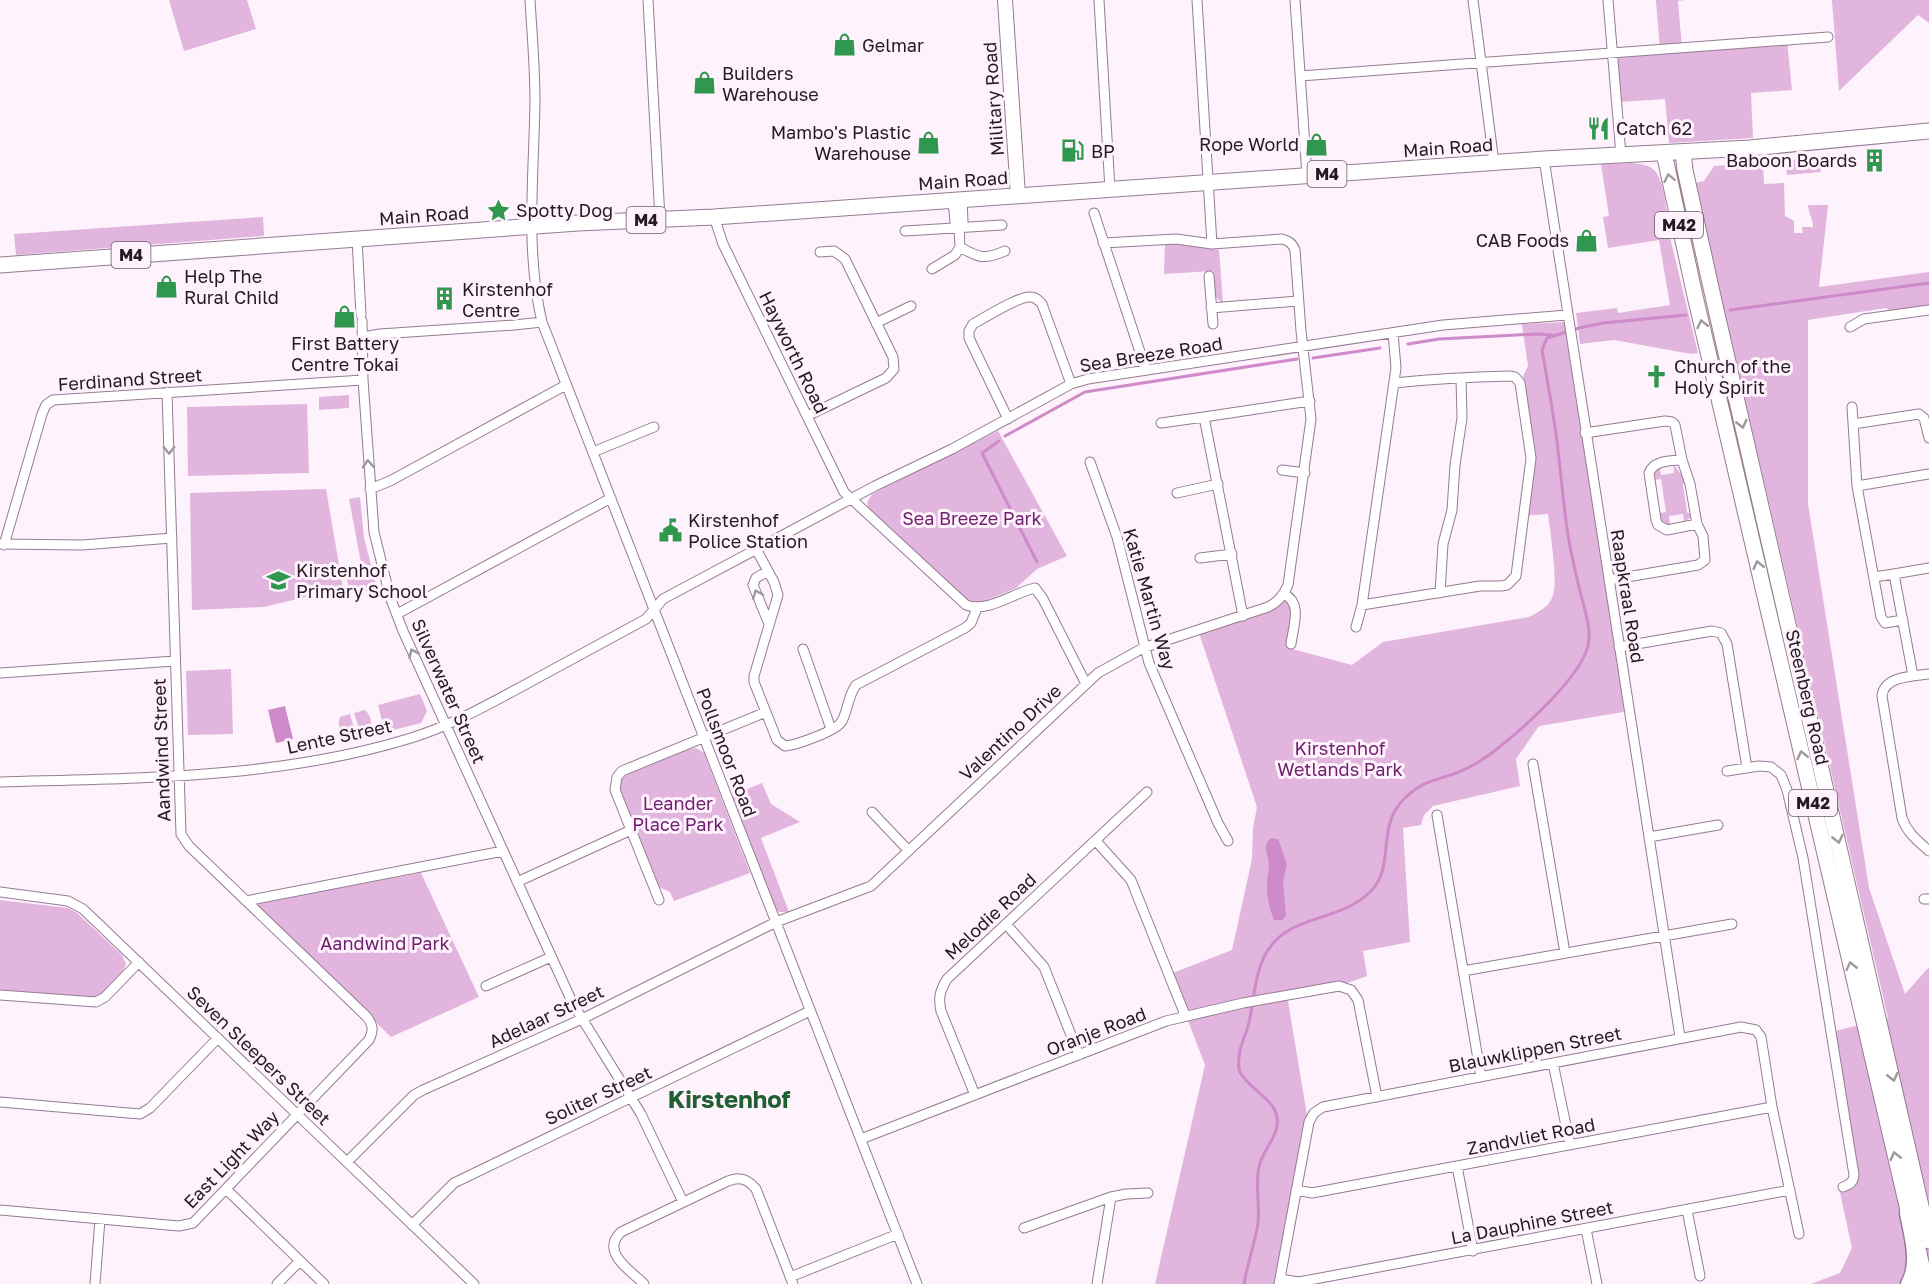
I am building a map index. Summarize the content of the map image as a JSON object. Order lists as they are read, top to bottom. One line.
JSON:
{"streets":{"main road":["Military Road","Main Road","M4","M42","Steenberg Road"],"street":["Hayworth Road","Sea Breeze Road","Ferdinand Street","Raapkraal Road","Katie Martin Way","Silverwater Street","Valentino Drive","Lente Street","Aandwind Street","Pollsmoor Road","Melodie Road","Adelaar Street","Oranje Road","Blauwklippen Street","Seven Sleepers Street","Soliter Street","Zandvliet Road","East Light Way","La Dauphine Street"]},"crossings":[["Military Road","Main Road"],["Main Road","Hayworth Road"],["Main Road","Raapkraal Road"],["Main Road","Silverwater Street"],["Main Road","Steenberg Road"],["Main Road","Pollsmoor Road"],["Hayworth Road","Sea Breeze Road"],["Sea Breeze Road","Raapkraal Road"],["Sea Breeze Road","Lente Street"],["Sea Breeze Road","Pollsmoor Road"],["Ferdinand Street","Silverwater Street"],["Ferdinand Street","Aandwind Street"],["Raapkraal Road","Blauwklippen Street"],["Katie Martin Way","Valentino Drive"],["Silverwater Street","Lente Street"],["Silverwater Street","Adelaar Street"],["Silverwater Street","Soliter Street"],["Valentino Drive","Pollsmoor Road"],["Valentino Drive","Adelaar Street"],["Lente Street","Aandwind Street"],["Lente Street","Pollsmoor Road"],["Aandwind Street","East Light Way"],["Pollsmoor Road","Adelaar Street"],["Pollsmoor Road","Oranje Road"],["Pollsmoor Road","Soliter Street"],["Melodie Road","Oranje Road"],["Adelaar Street","Seven Sleepers Street"],["Oranje Road","Blauwklippen Street"],["Blauwklippen Street","Zandvliet Road"],["Seven Sleepers Street","Soliter Street"],["Seven Sleepers Street","East Light Way"]],"districts":["Kirstenhof"],"parks":["Sea Breeze Park","Kirstenhof Wetlands Park","Leander Place Park","Aandwind Park"],"places":{"shop":["Gelmar","Builders Warehouse","Mambo's Plastic Warehouse","Rope World","CAB Foods","Help The Rural Child","First Battery Centre Tokai"],"restaurant":["Catch 62"],"fuel station":["BP"],"building":["Baboon Boards","Kirstenhof Centre"],"place":["Spotty Dog"],"church":["Church of the Holy Spirit"],"public building":["Kirstenhof Police Station"],"school or university":["Kirstenhof Primary School"]}}
